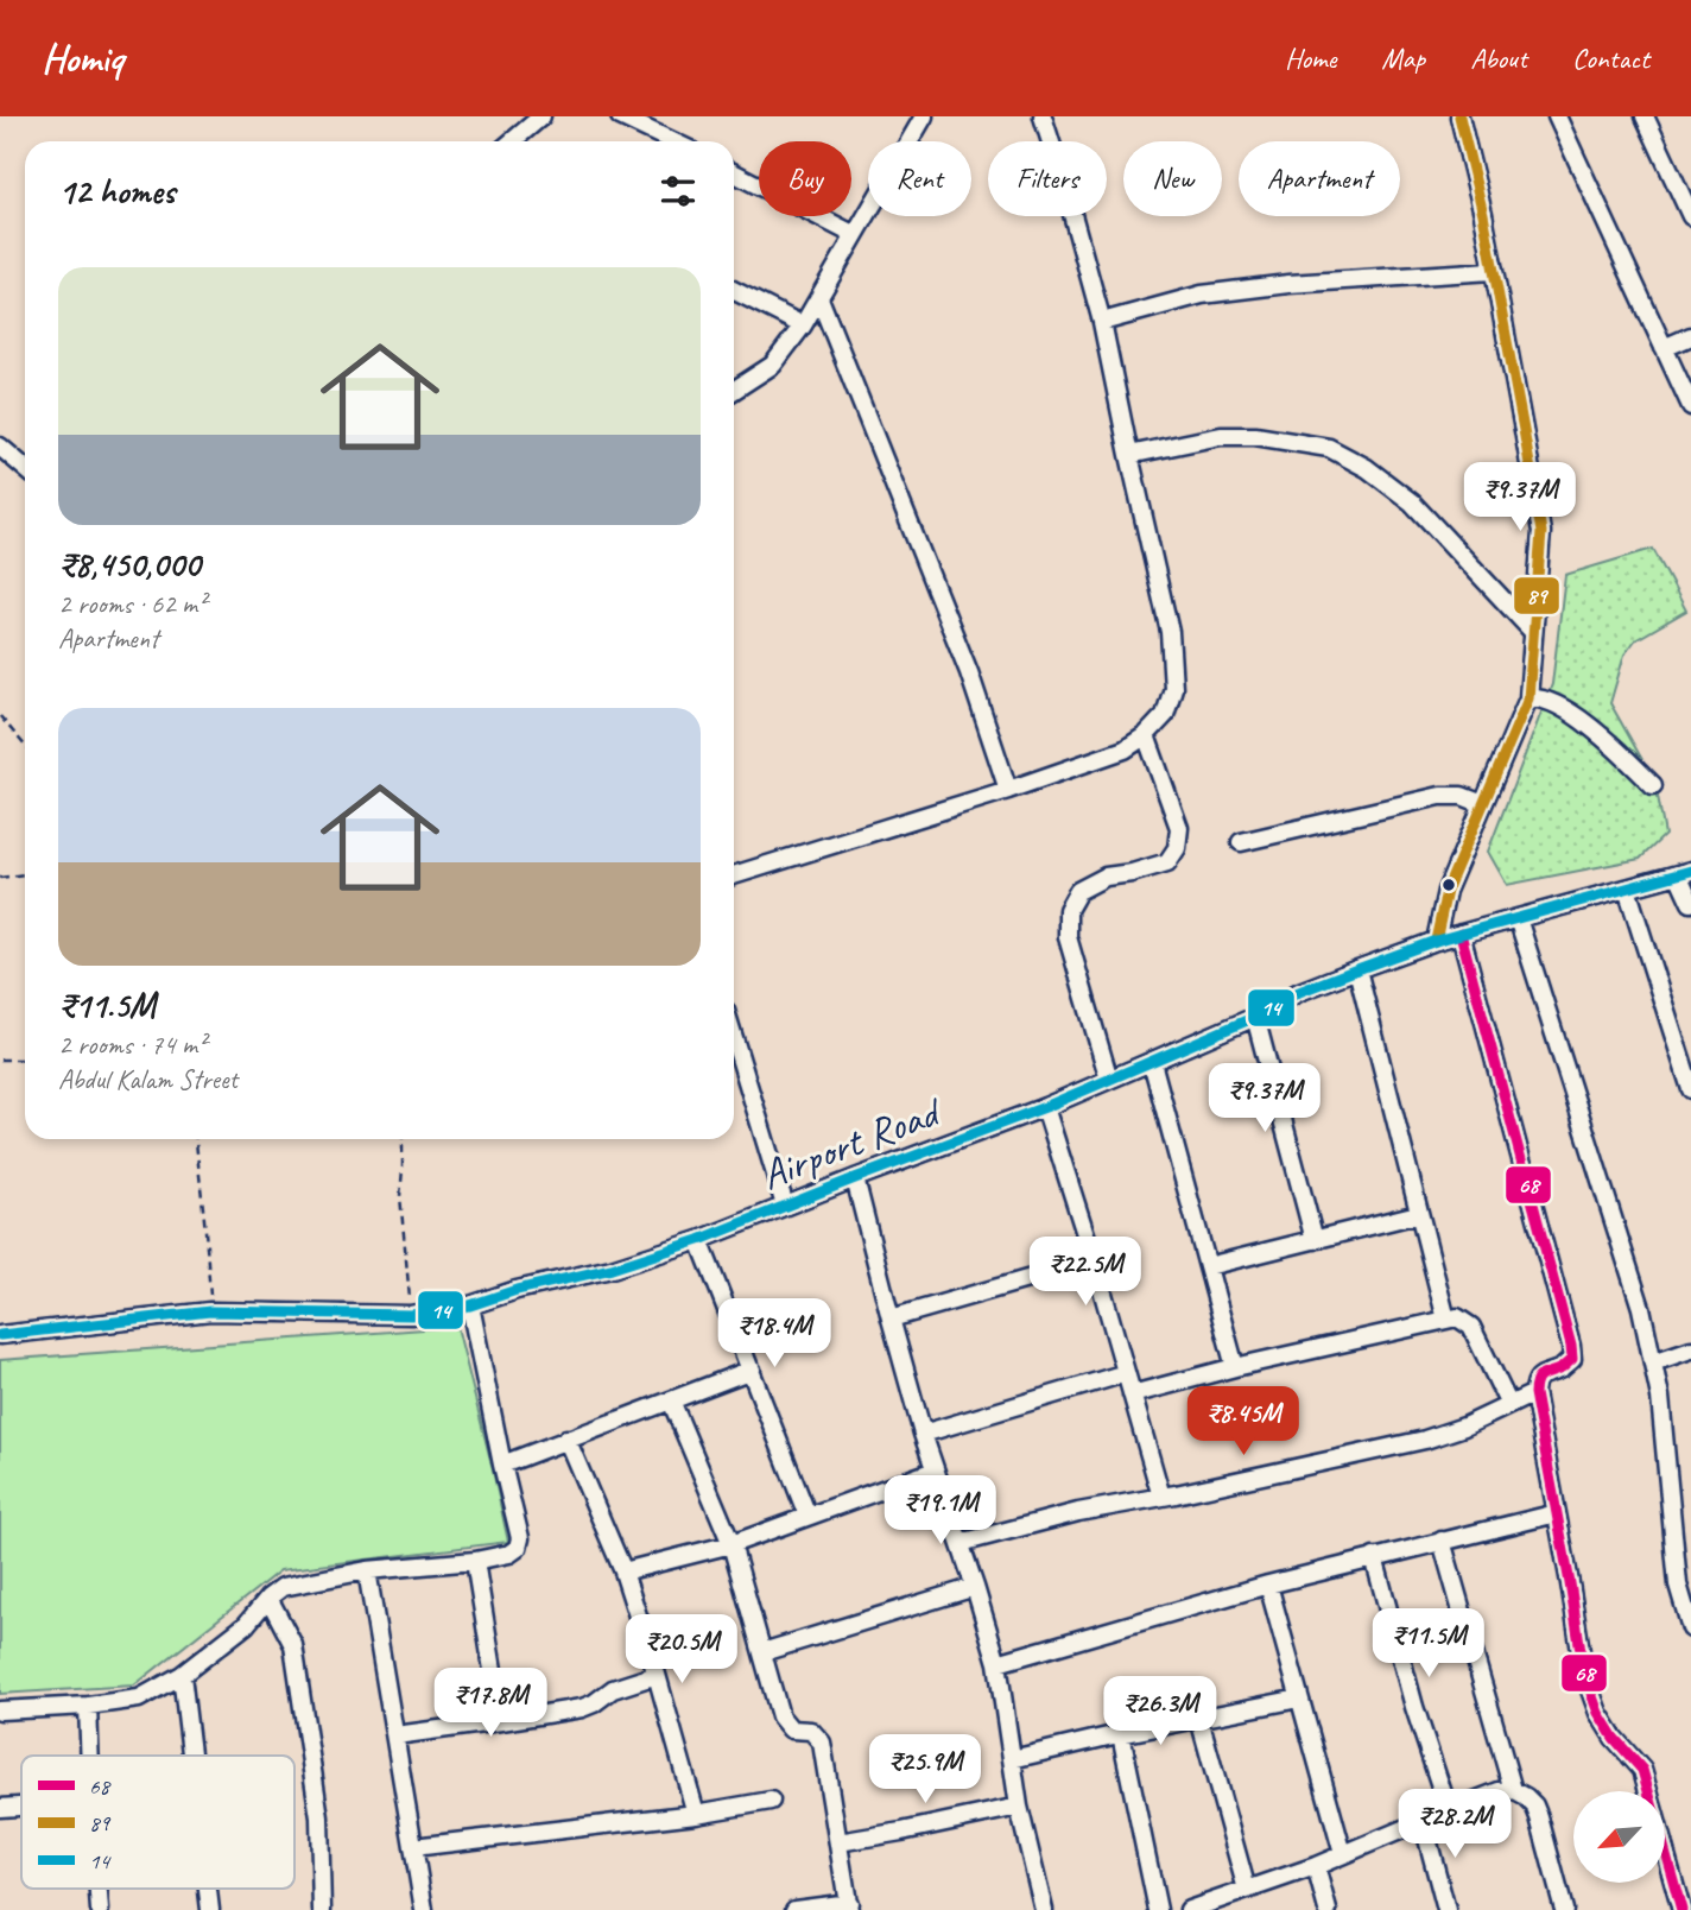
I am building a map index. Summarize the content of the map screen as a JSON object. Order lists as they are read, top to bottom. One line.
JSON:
{"streets":{"street":["Airport Road"]},"lines":["transit line 89","transit line 14","transit line 68"],"legend":["68","89","14"],"north":"bottom left","page":{"header":"Homiq","nav":["Home","Map","About","Contact"],"chip":["Buy","Rent","Filters","New","Apartment"],"heading":"12 homes","list":[{"name":"₹8,450,000","note":"2 rooms · 62 m² · Apartment"},{"name":"₹11.5M","note":"2 rooms · 74 m² · Abdul Kalam Street"}],"price":["₹9.37M","₹9.37M","₹22.5M","₹18.4M","₹8.45M","₹19.1M","₹11.5M","₹20.5M","₹17.8M","₹26.3M","₹25.9M","₹28.2M"]}}
